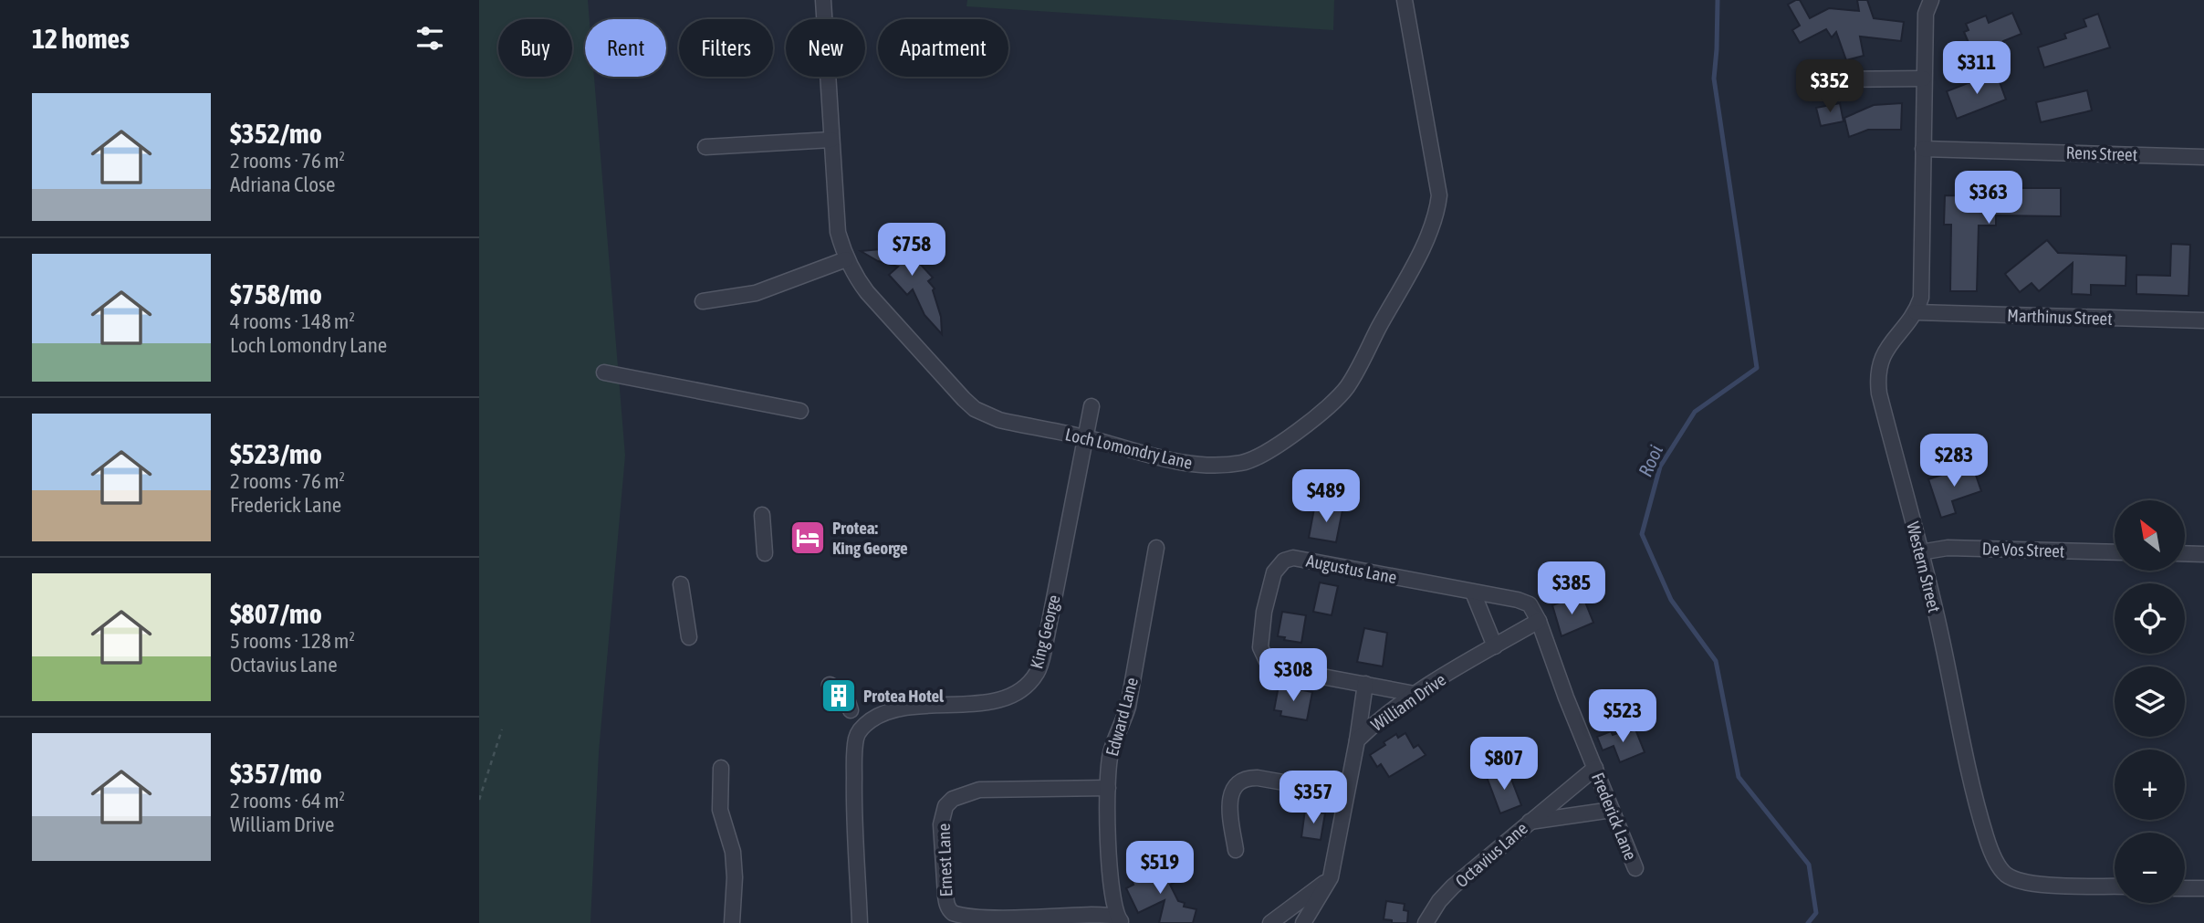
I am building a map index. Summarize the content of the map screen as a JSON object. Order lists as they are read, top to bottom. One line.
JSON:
{"streets":{"street":["Rens Street","Marthinus Street","Loch Lomondry Lane","De Vos Street","Western Street","Augustus Lane","King George","William Drive","Edward Lane","Frederick Lane","Octavius Lane","Ernest Lane"]},"crossings":[["Rens Street","Western Street"],["Marthinus Street","Western Street"],["Loch Lomondry Lane","King George"],["De Vos Street","Western Street"],["Augustus Lane","William Drive"],["Augustus Lane","Frederick Lane"],["William Drive","Frederick Lane"],["Edward Lane","Ernest Lane"],["Frederick Lane","Octavius Lane"]],"water":["Rooi"],"places":{"hotel":["Protea: King George"],"building":["Protea Hotel"]},"north":"top left","page":{"heading":"12 homes","chip":["Buy","Rent","Filters","New","Apartment"],"price":["$311","$352","$363","$758","$283","$489","$385","$308","$523","$807","$357","$519"],"list":[{"name":"$352/mo","note":"2 rooms · 76 m² · Adriana Close"},{"name":"$758/mo","note":"4 rooms · 148 m² · Loch Lomondry Lane"},{"name":"$523/mo","note":"2 rooms · 76 m² · Frederick Lane"},{"name":"$807/mo","note":"5 rooms · 128 m² · Octavius Lane"},{"name":"$357/mo","note":"2 rooms · 64 m² · William Drive"}],"map_buttons":["+","−"]}}
